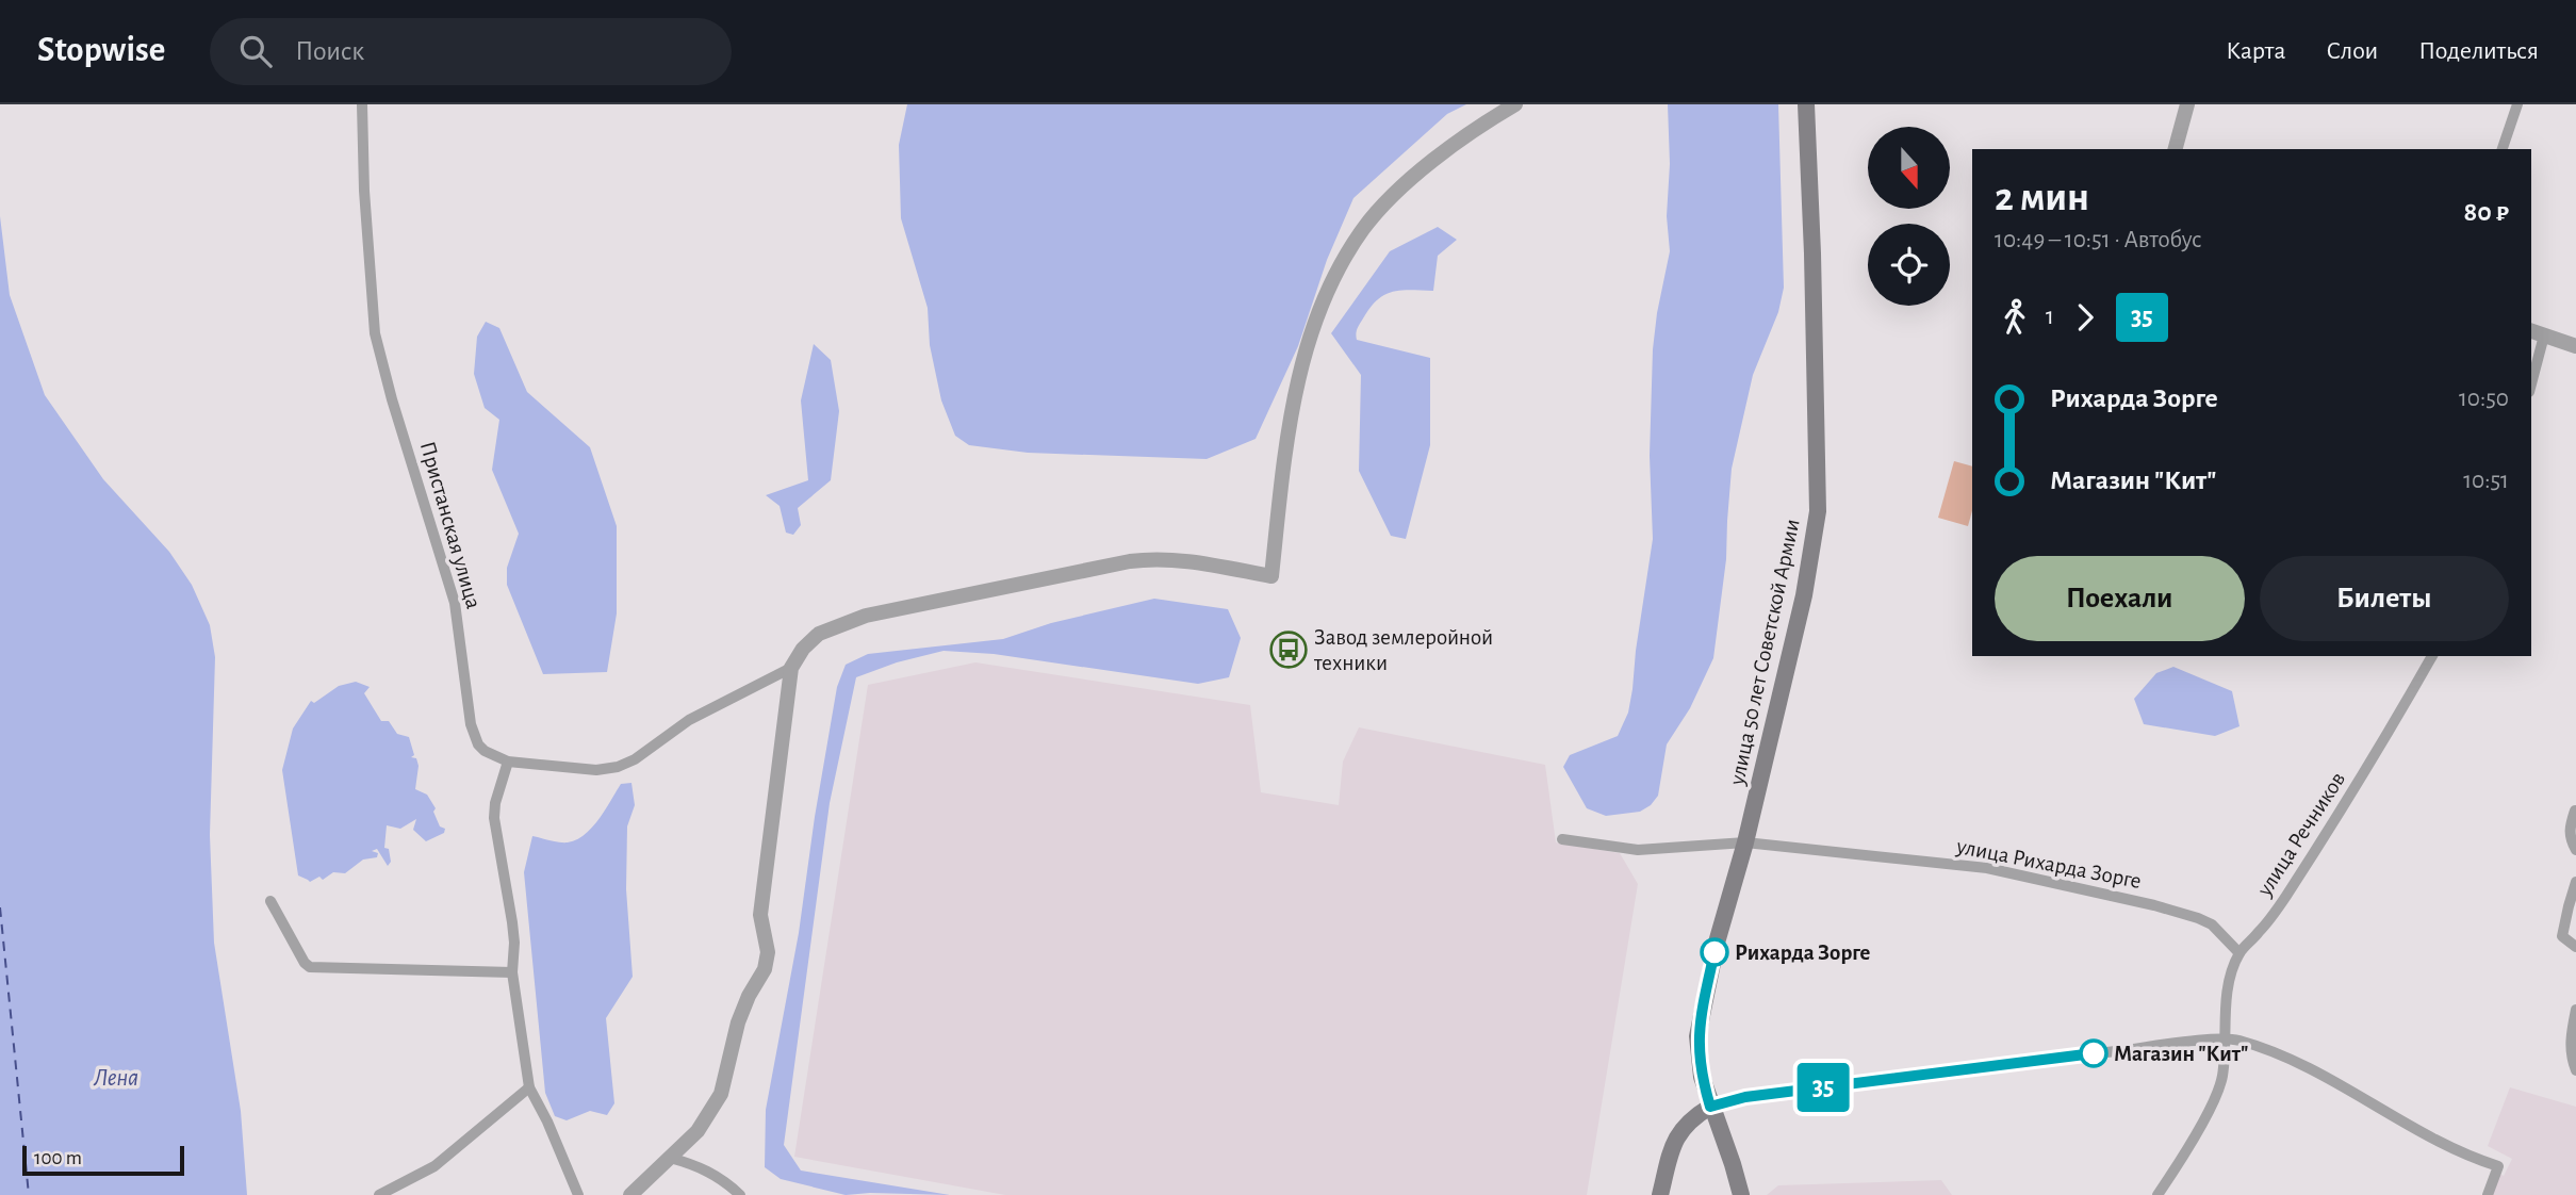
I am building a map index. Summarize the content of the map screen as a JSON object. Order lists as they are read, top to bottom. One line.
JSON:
{"streets":{"main road":["улица 50 лет Советской Армии"],"street":["Пристанская улица","улица Речников","улица Рихарда Зорге"]},"crossings":[["улица 50 лет Советской Армии","улица Рихарда Зорге"],["улица Речников","улица Рихарда Зорге"]],"water":["Лена"],"places":{"bus stop":["Завод землеройной техники"],"other":["Рихарда Зорге","Магазин \"Кит\""]},"lines":["bus line 35"],"scale_bar":"100 m","north":"bottom","page":{"header":"Stopwise","search":"Поиск","nav":["Карта","Слои","Поделиться"],"on_map":"35","heading":["2 мин","10:49 – 10:51 · Автобус","80 ₽"],"legs":["1","35"],"list":[{"name":"Рихарда Зорге","value":"10:50"},{"name":"Магазин \"Кит\"","value":"10:51"}],"buttons":["Поехали","Билеты"],"scale":"100 m"}}
